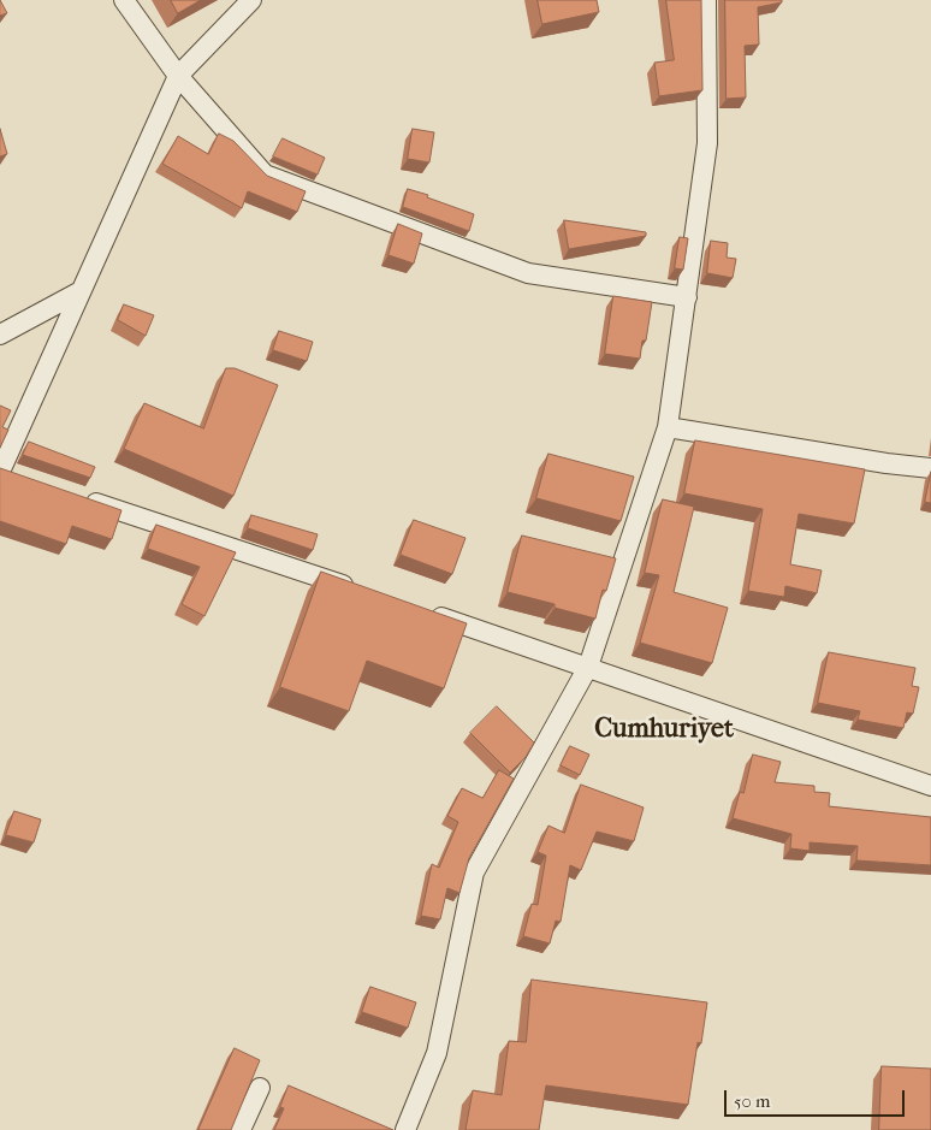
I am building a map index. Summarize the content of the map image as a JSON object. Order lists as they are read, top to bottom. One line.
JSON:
{"districts":["Cumhuriyet"],"scale_bar":"50 m"}
